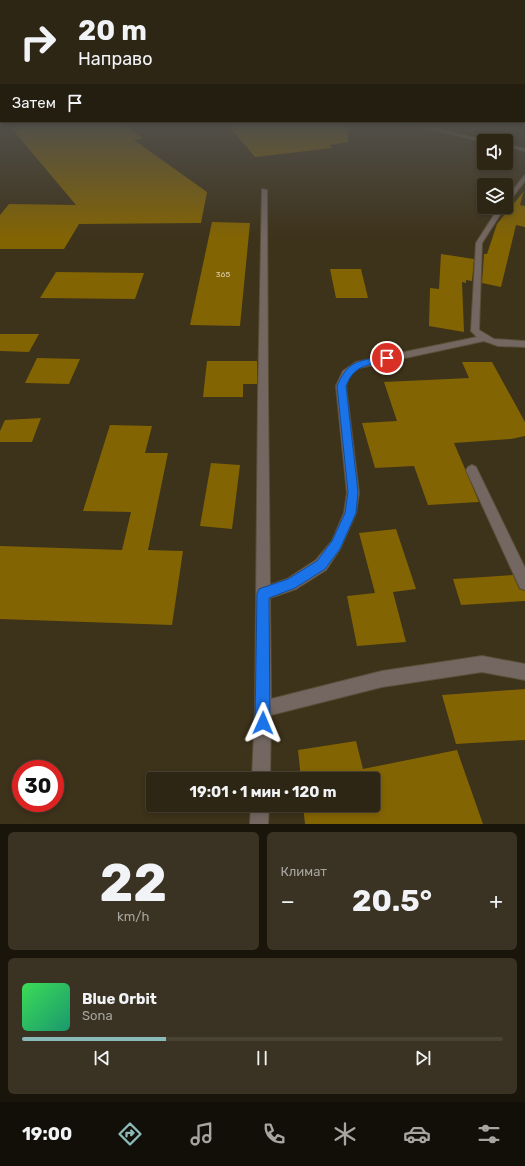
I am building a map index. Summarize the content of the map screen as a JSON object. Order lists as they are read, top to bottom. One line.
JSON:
{"house_numbers":["365"],"page":{"turn":["20 m","Направо"],"then":"Затем","limit":"30","trip":"19:01 · 1 мин · 120 m","tile":[["22","km/h"],"Климат"],"heat":["−","20.5°","+"],"song":["Blue Orbit","Sona"],"tabs":"19:00"}}
